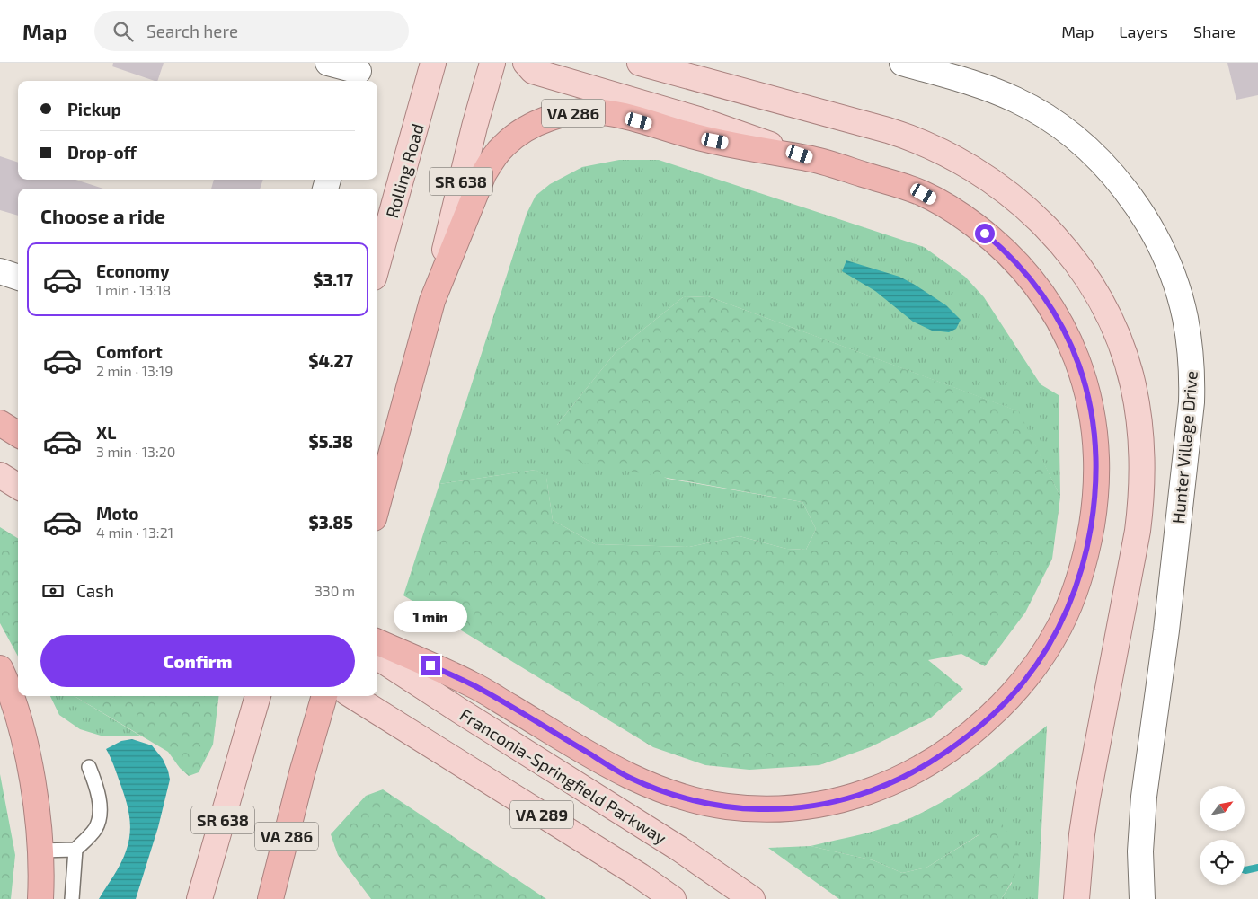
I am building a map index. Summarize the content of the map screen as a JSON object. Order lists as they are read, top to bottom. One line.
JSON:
{"streets":{"highway":["VA 286"],"main road":["Rolling Road","SR 638","Franconia-Springfield Parkway","VA 289"],"street":["Hunter Village Drive"]},"crossings":[["VA 286","SR 638"]],"north":"top right","page":{"header":"Map","search":"Search here","nav":["Map","Layers","Share"],"banner":["Pickup","Drop-off"],"heading":"Choose a ride","list":[{"name":"Economy","note":"1 min · 13:18","value":"$3.17"},{"name":"Comfort","note":"2 min · 13:19","value":"$4.27"},{"name":"XL","note":"3 min · 13:20","value":"$5.38"},{"name":"Moto","note":"4 min · 13:21","value":"$3.85"}],"pay":["Cash","330 m"],"bubble":"1 min","buttons":"Confirm"}}
